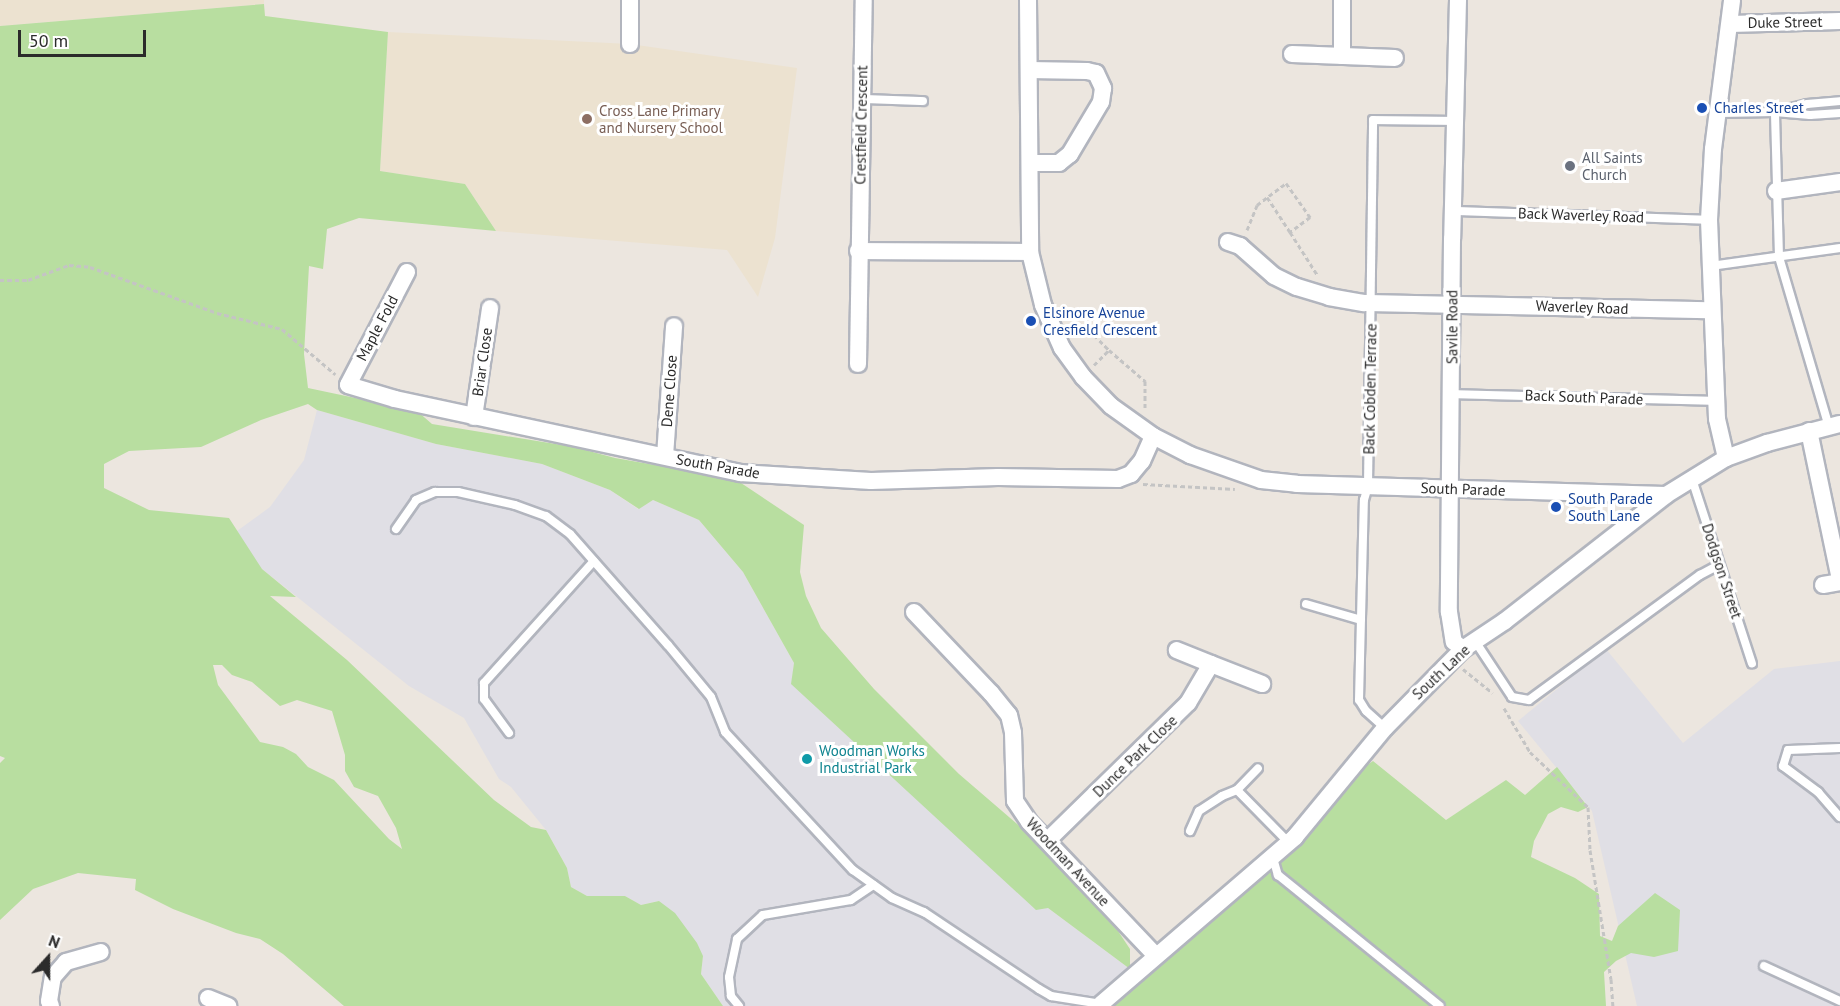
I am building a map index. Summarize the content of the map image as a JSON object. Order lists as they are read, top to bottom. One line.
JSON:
{"streets":{"street":["Duke Street","Crestfield Crescent","Waverley Road","Savile Road","Maple Fold","Briar Close","Dene Close","South Parade","South Lane","Dunce Park Close","Woodman Avenue"],"lane":["Back Waverley Road","Back Cobden Terrace","Back South Parade","Dodgson Street"]},"crossings":[["Back Waverley Road","Savile Road"],["Waverley Road","Savile Road"],["Waverley Road","Back Cobden Terrace"],["Savile Road","Back Cobden Terrace"],["Savile Road","Back South Parade"],["Savile Road","South Parade"],["Savile Road","South Lane"],["Maple Fold","South Parade"],["Briar Close","South Parade"],["Back Cobden Terrace","South Parade"],["Back Cobden Terrace","South Lane"],["Dene Close","South Parade"],["South Parade","South Lane"],["Dodgson Street","South Lane"],["South Lane","Woodman Avenue"],["Dunce Park Close","Woodman Avenue"]],"places":["Charles Street","Cross Lane Primary and Nursery School","All Saints Church","Elsinore Avenue Cresfield Crescent","South Parade South Lane","Woodman Works Industrial Park"],"scale_bar":"50 m","north":"top"}
